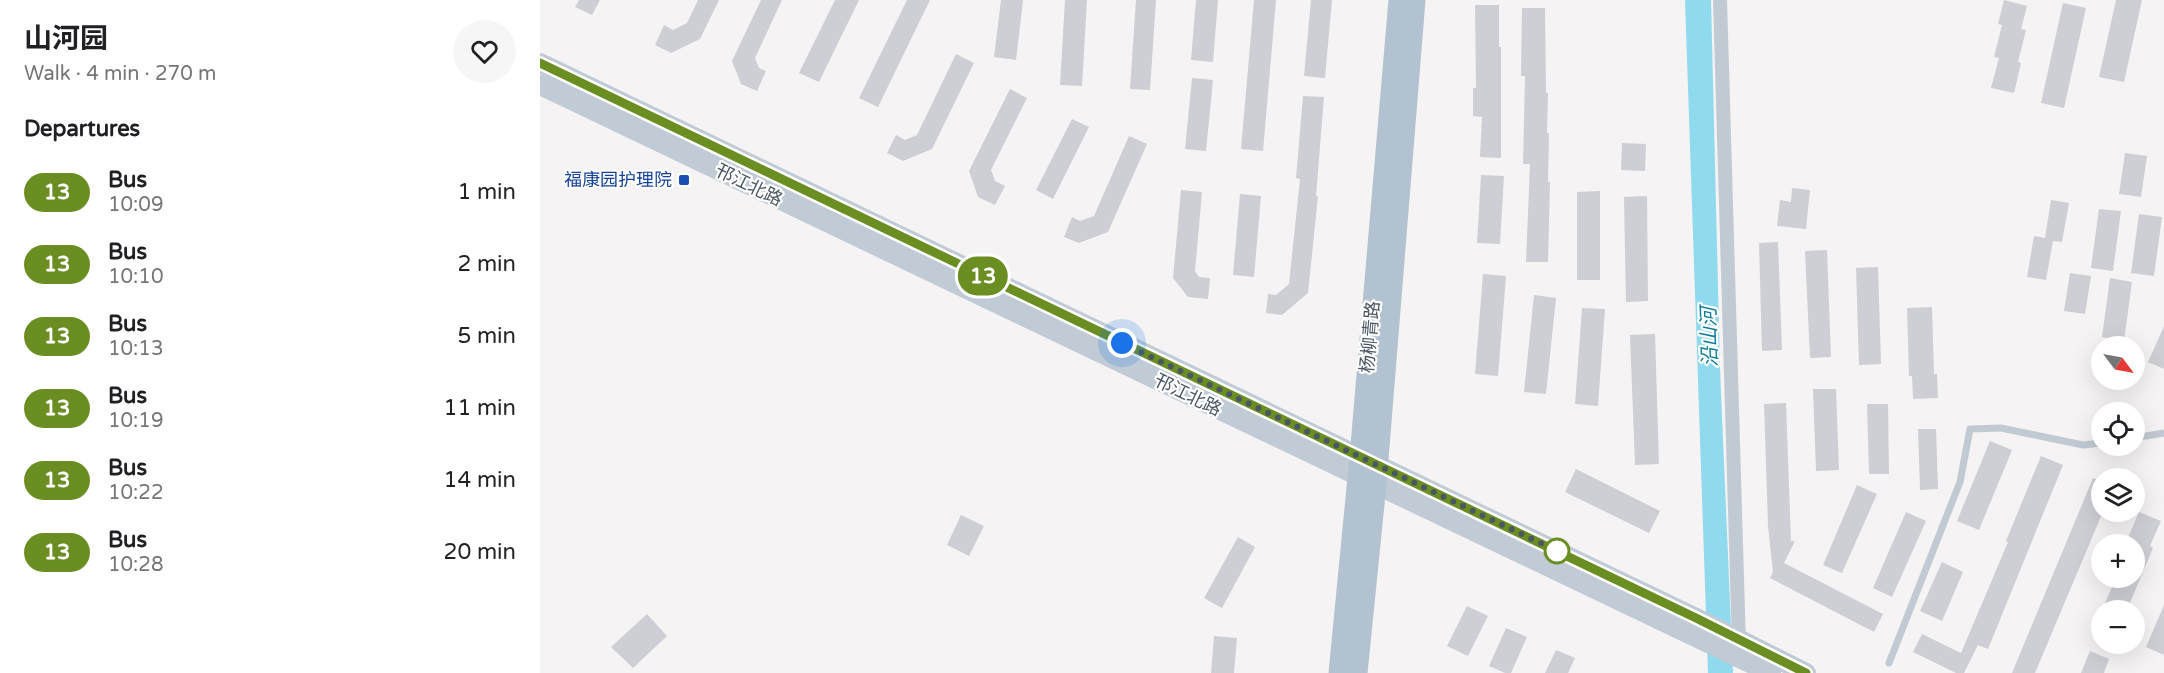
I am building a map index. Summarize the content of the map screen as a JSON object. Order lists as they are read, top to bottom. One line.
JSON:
{"streets":{"main road":["邗江北路","杨柳青路"]},"crossings":[["邗江北路","杨柳青路"]],"water":["沿山河"],"places":{"transit":["福康园护理院"]},"lines":["bus line 13"],"north":"bottom right","page":{"heading":[["山河园","Walk · 4 min · 270 m"],"Departures"],"on_map":"13","list":[{"mark":"13","name":"Bus","note":"10:09","value":"1 min"},{"mark":"13","name":"Bus","note":"10:10","value":"2 min"},{"mark":"13","name":"Bus","note":"10:13","value":"5 min"},{"mark":"13","name":"Bus","note":"10:19","value":"11 min"},{"mark":"13","name":"Bus","note":"10:22","value":"14 min"},{"mark":"13","name":"Bus","note":"10:28","value":"20 min"}],"map_buttons":["+","−"]}}
